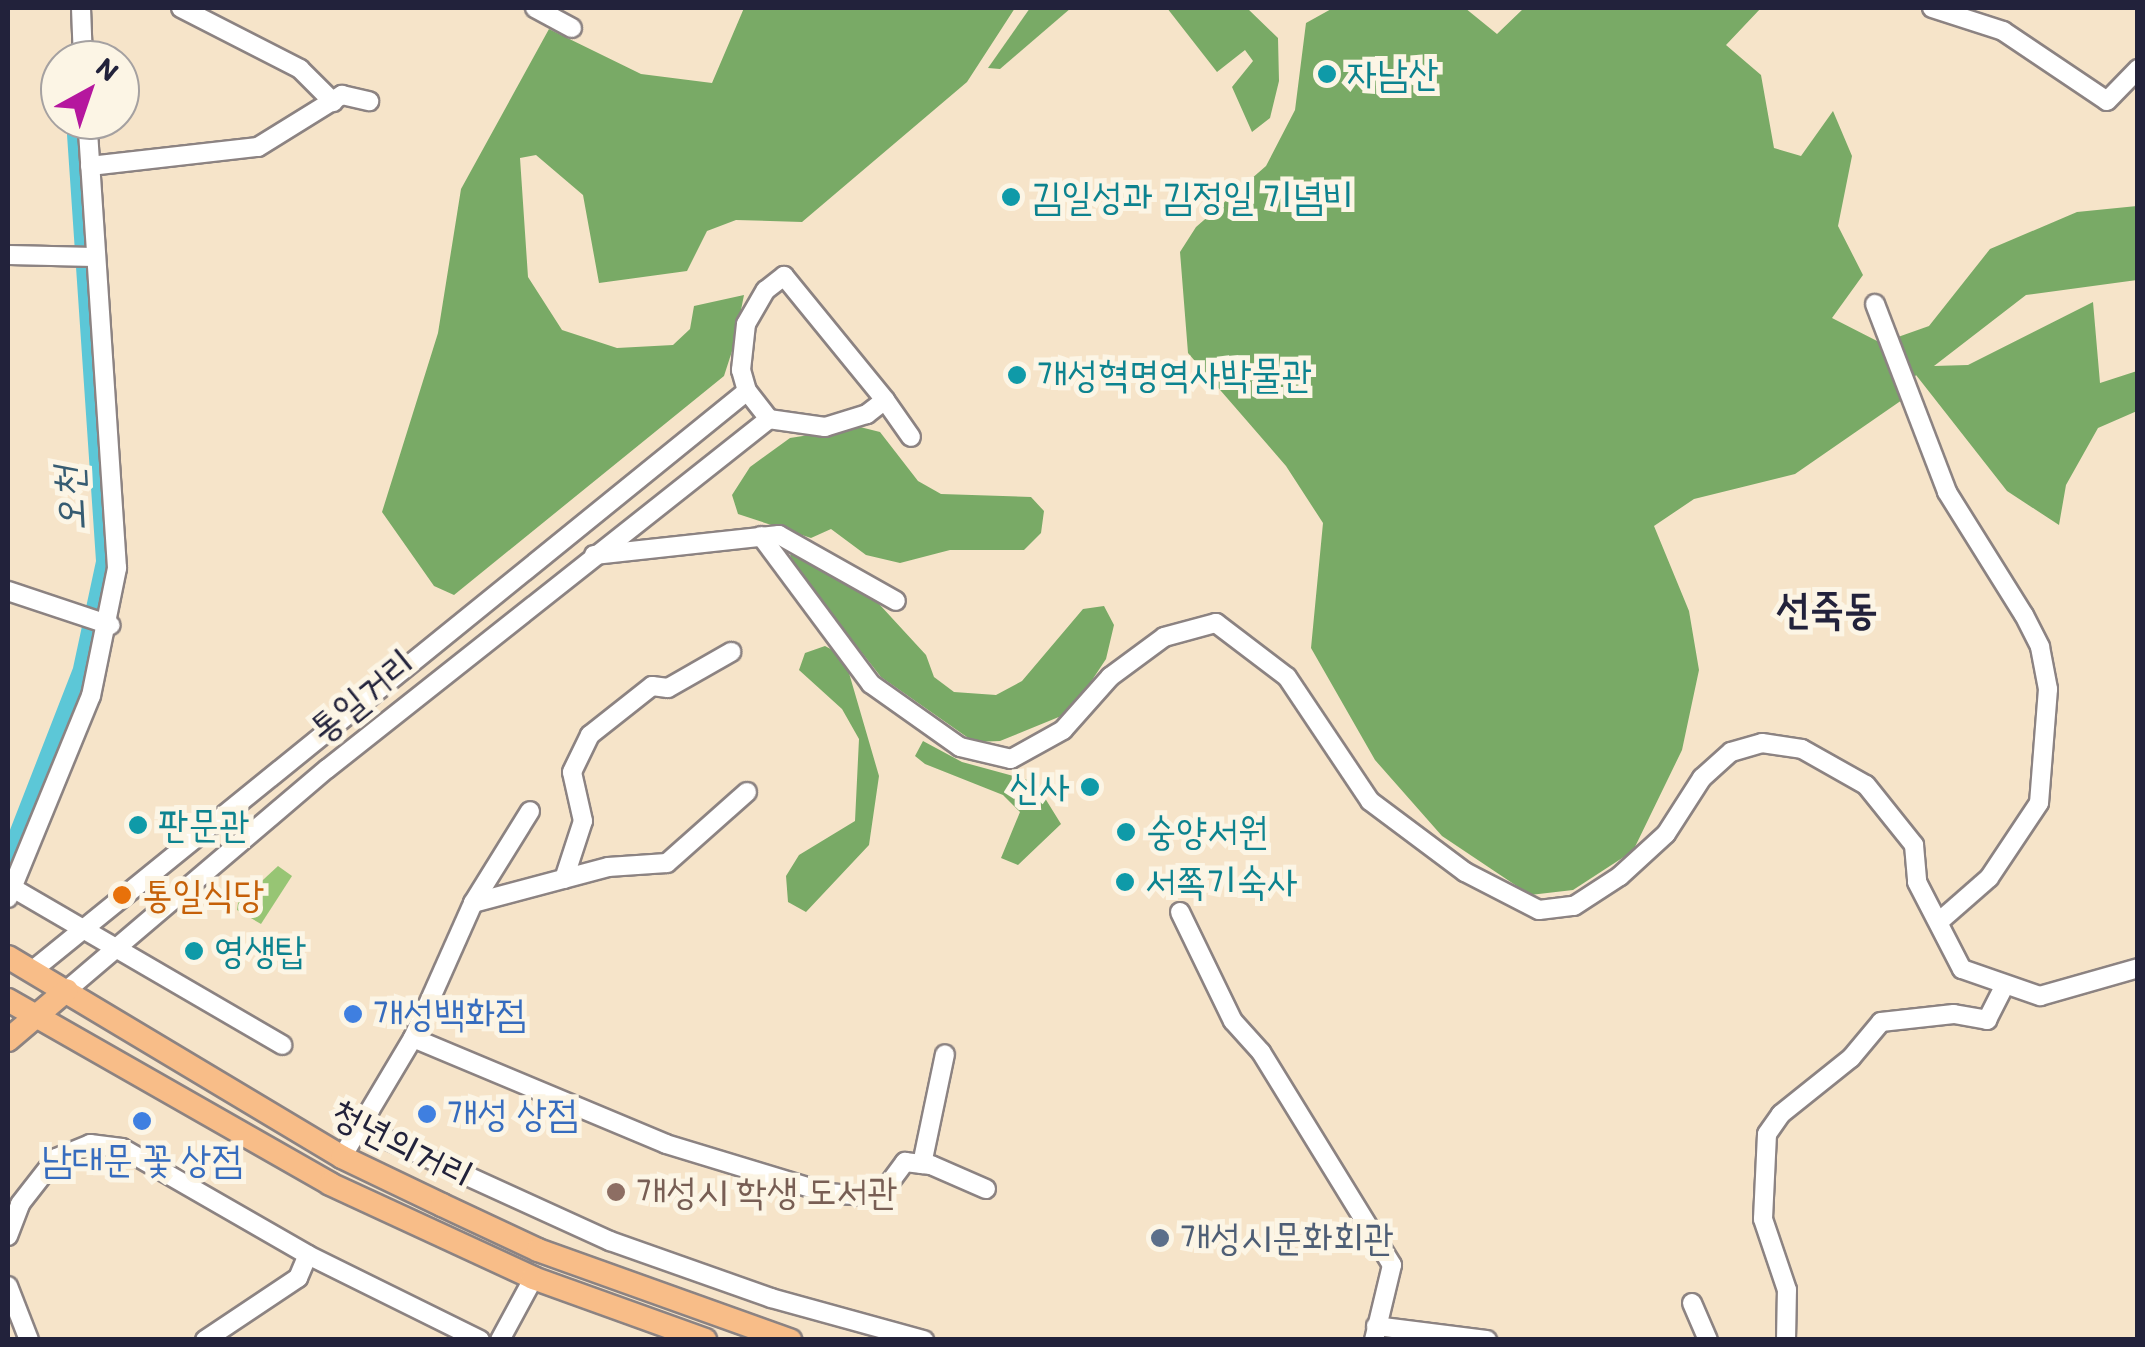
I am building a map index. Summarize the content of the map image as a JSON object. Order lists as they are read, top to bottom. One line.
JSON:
{"streets":{"main road":["통일거리","청년의거리"]},"crossings":[["통일거리","청년의거리"]],"districts":["선죽동"],"water":["오천"],"places":["자남산","김일성과 김정일 기념비","개성혁명역사박물관","신사","판문관","숭양서원","서쪽기숙사","통일식당","영생탑","개성백화점","개성 상점","남대문 꽃 상점","개성시 학생 도서관","개성시문화회관"],"north":"top right"}
